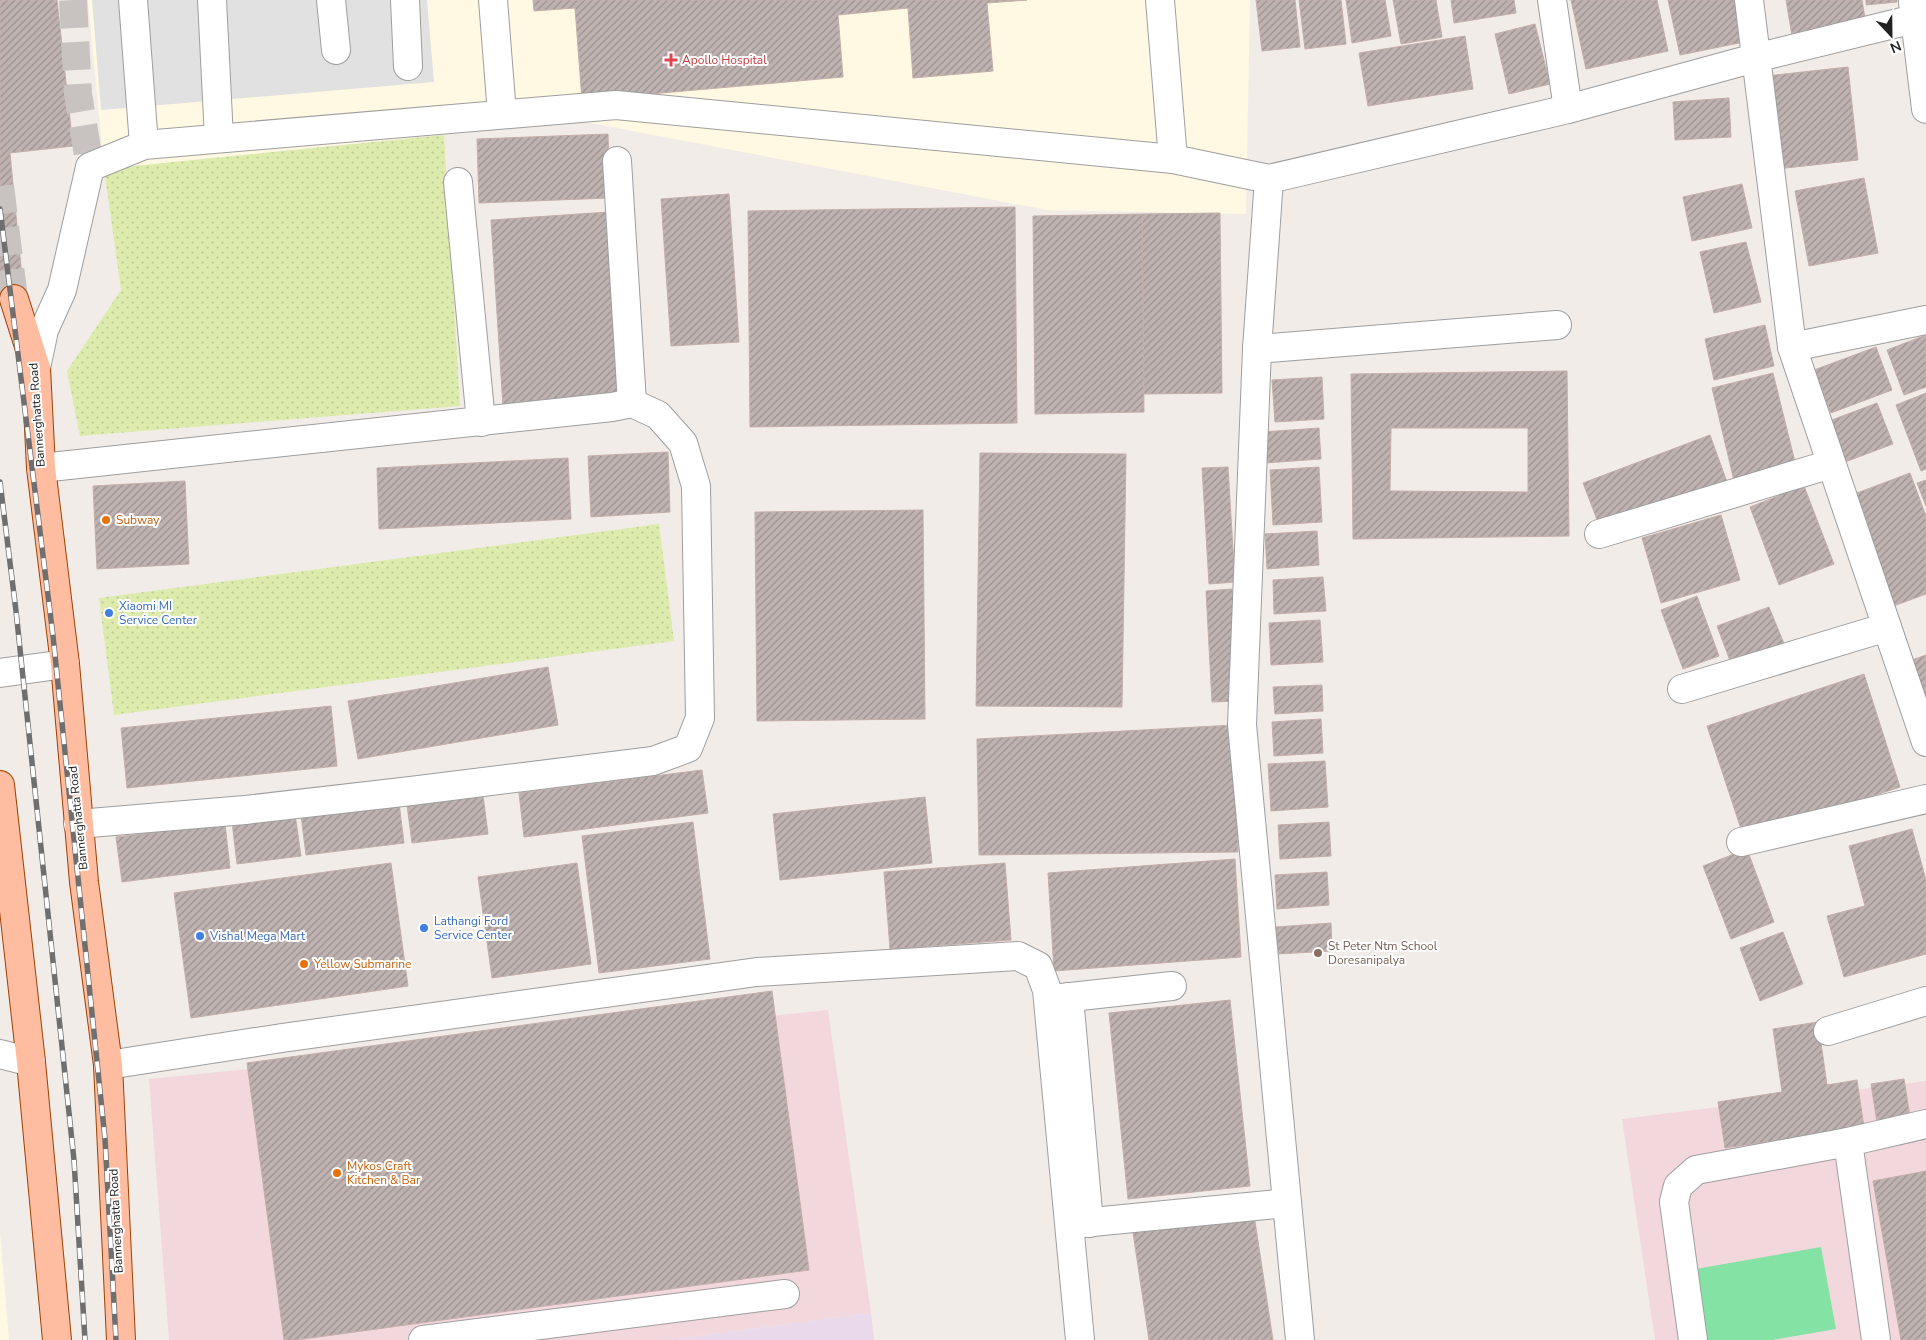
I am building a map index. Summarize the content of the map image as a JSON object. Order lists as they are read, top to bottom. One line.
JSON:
{"streets":{"main road":["Bannerghatta Road"]},"places":{"health":["Apollo Hospital"],"other":["Subway","Xiaomi MI Service Center","Lathangi Ford Service Center","Vishal Mega Mart","St Peter Ntm School Doresanipalya","Yellow Submarine","Mykos Craft Kitchen & Bar"]},"north":"bottom"}
